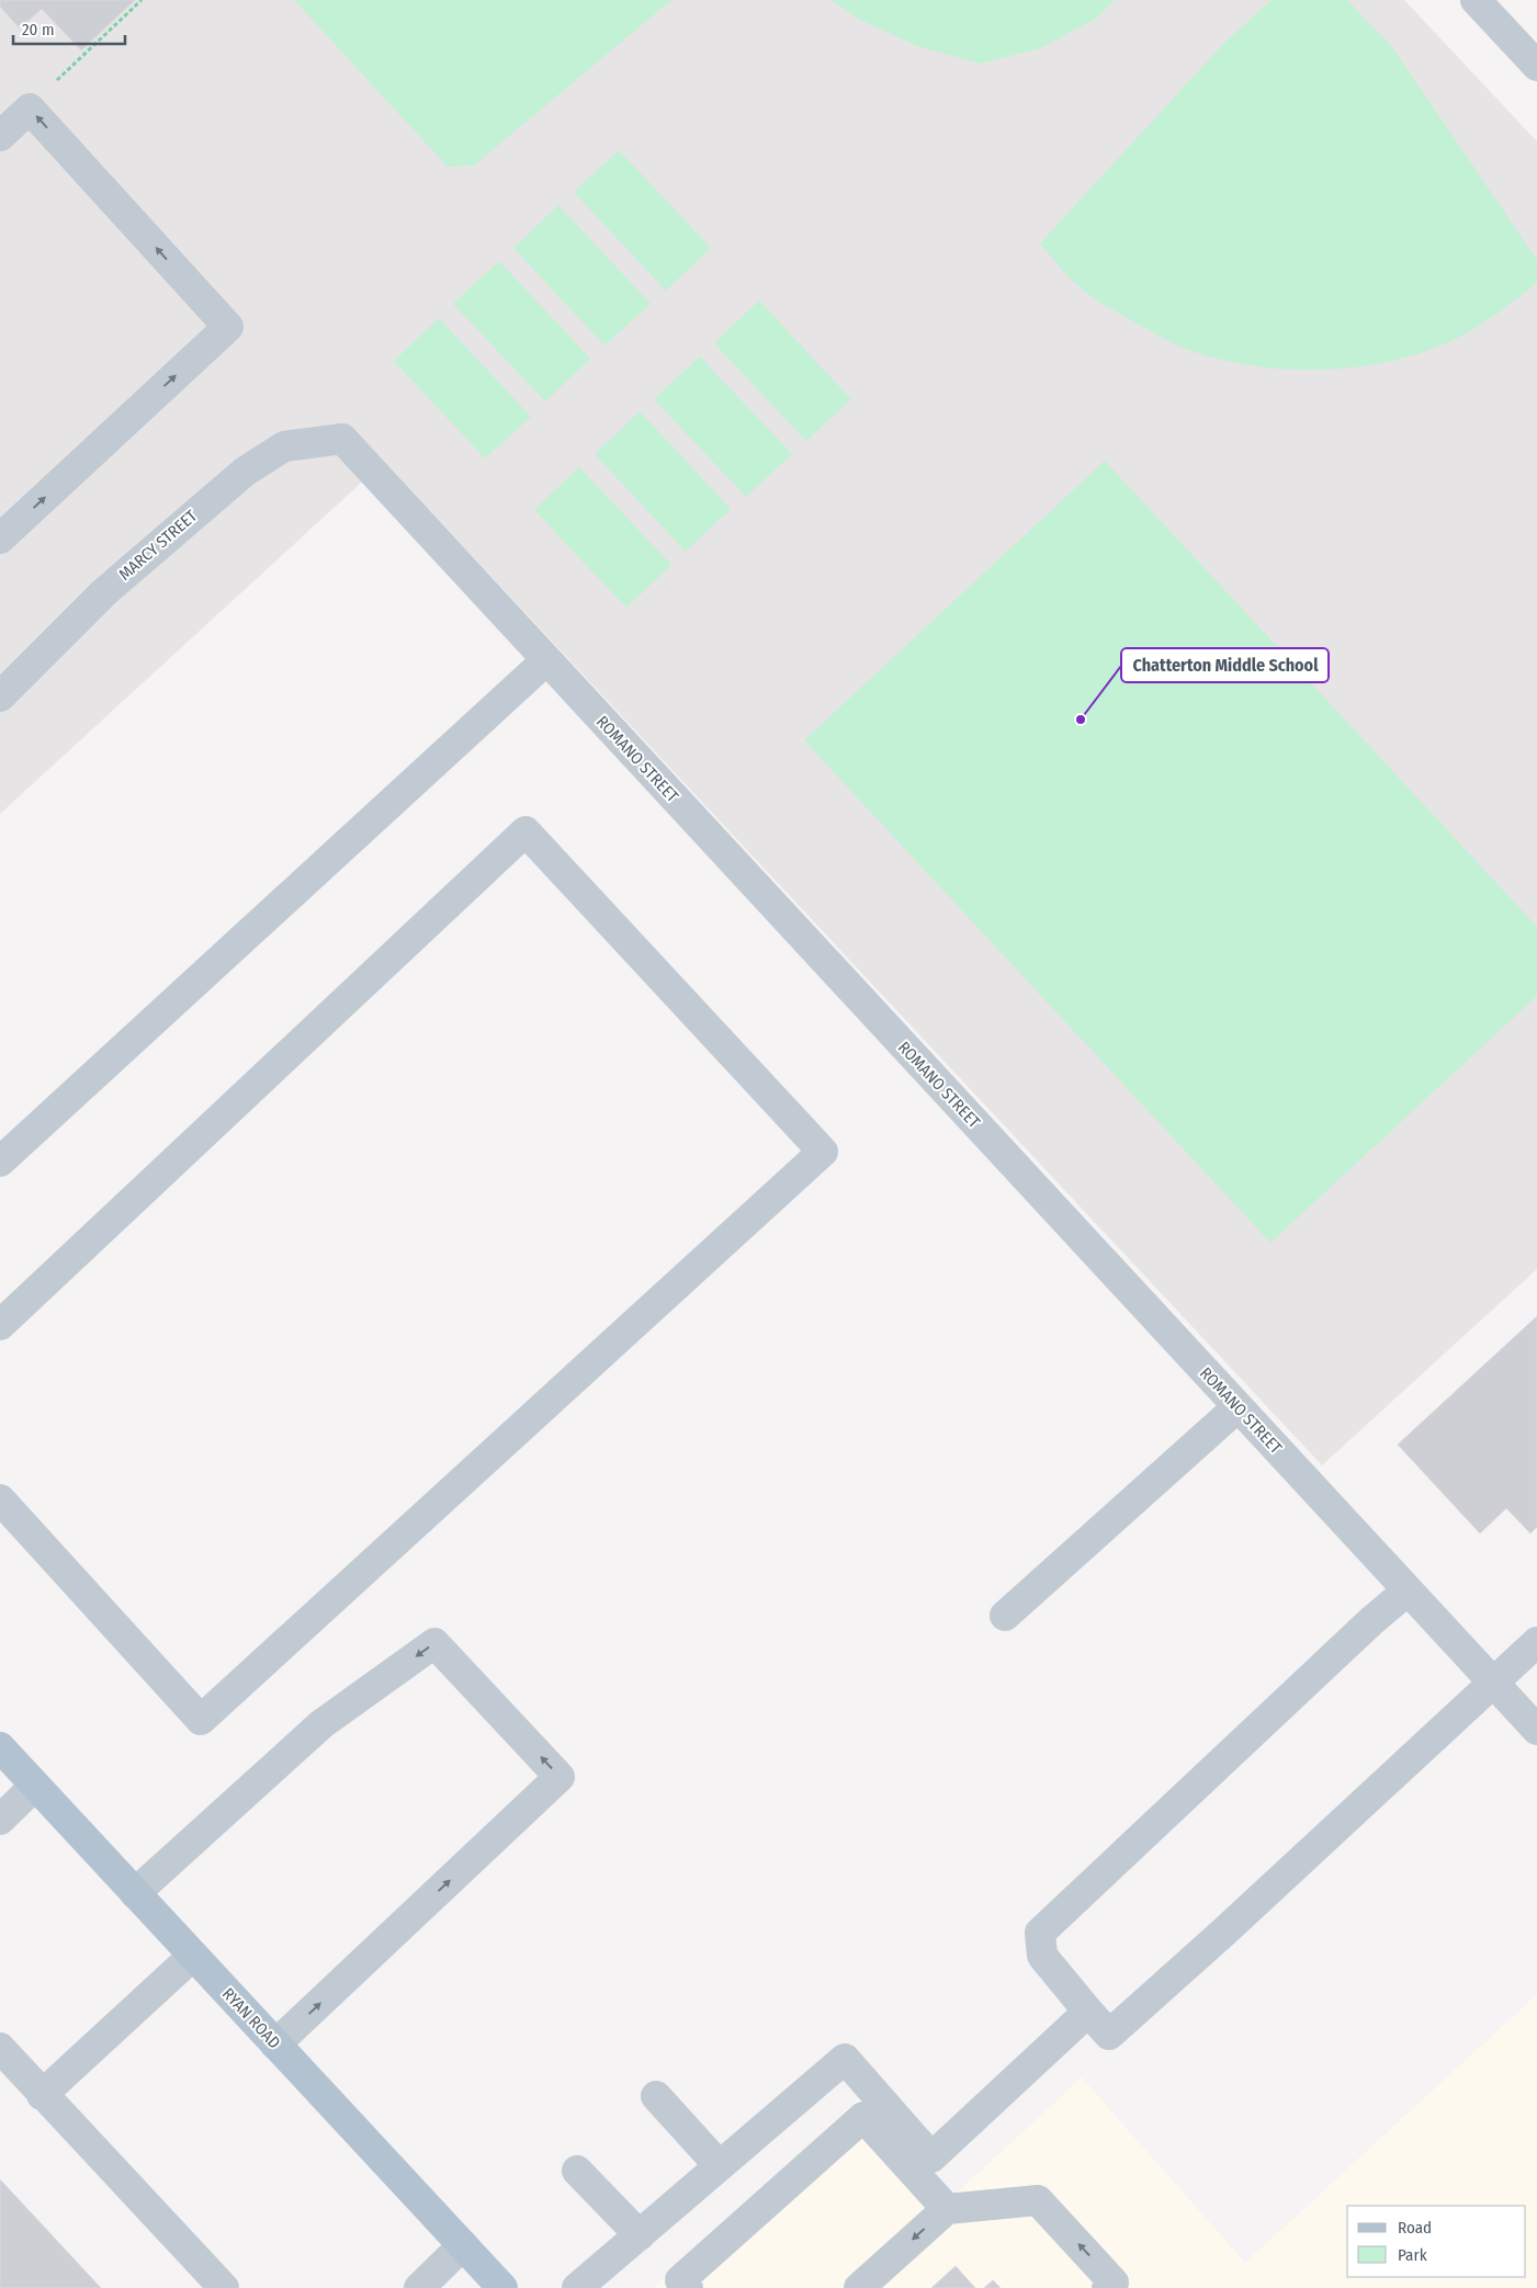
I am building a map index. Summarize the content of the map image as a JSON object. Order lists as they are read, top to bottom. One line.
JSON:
{"streets":{"main road":["RYAN ROAD"],"street":["MARCY STREET","ROMANO STREET"]},"crossings":[["MARCY STREET","ROMANO STREET"]],"places":["Chatterton Middle School"],"legend":["Road","Park"],"scale_bar":"20 m"}
